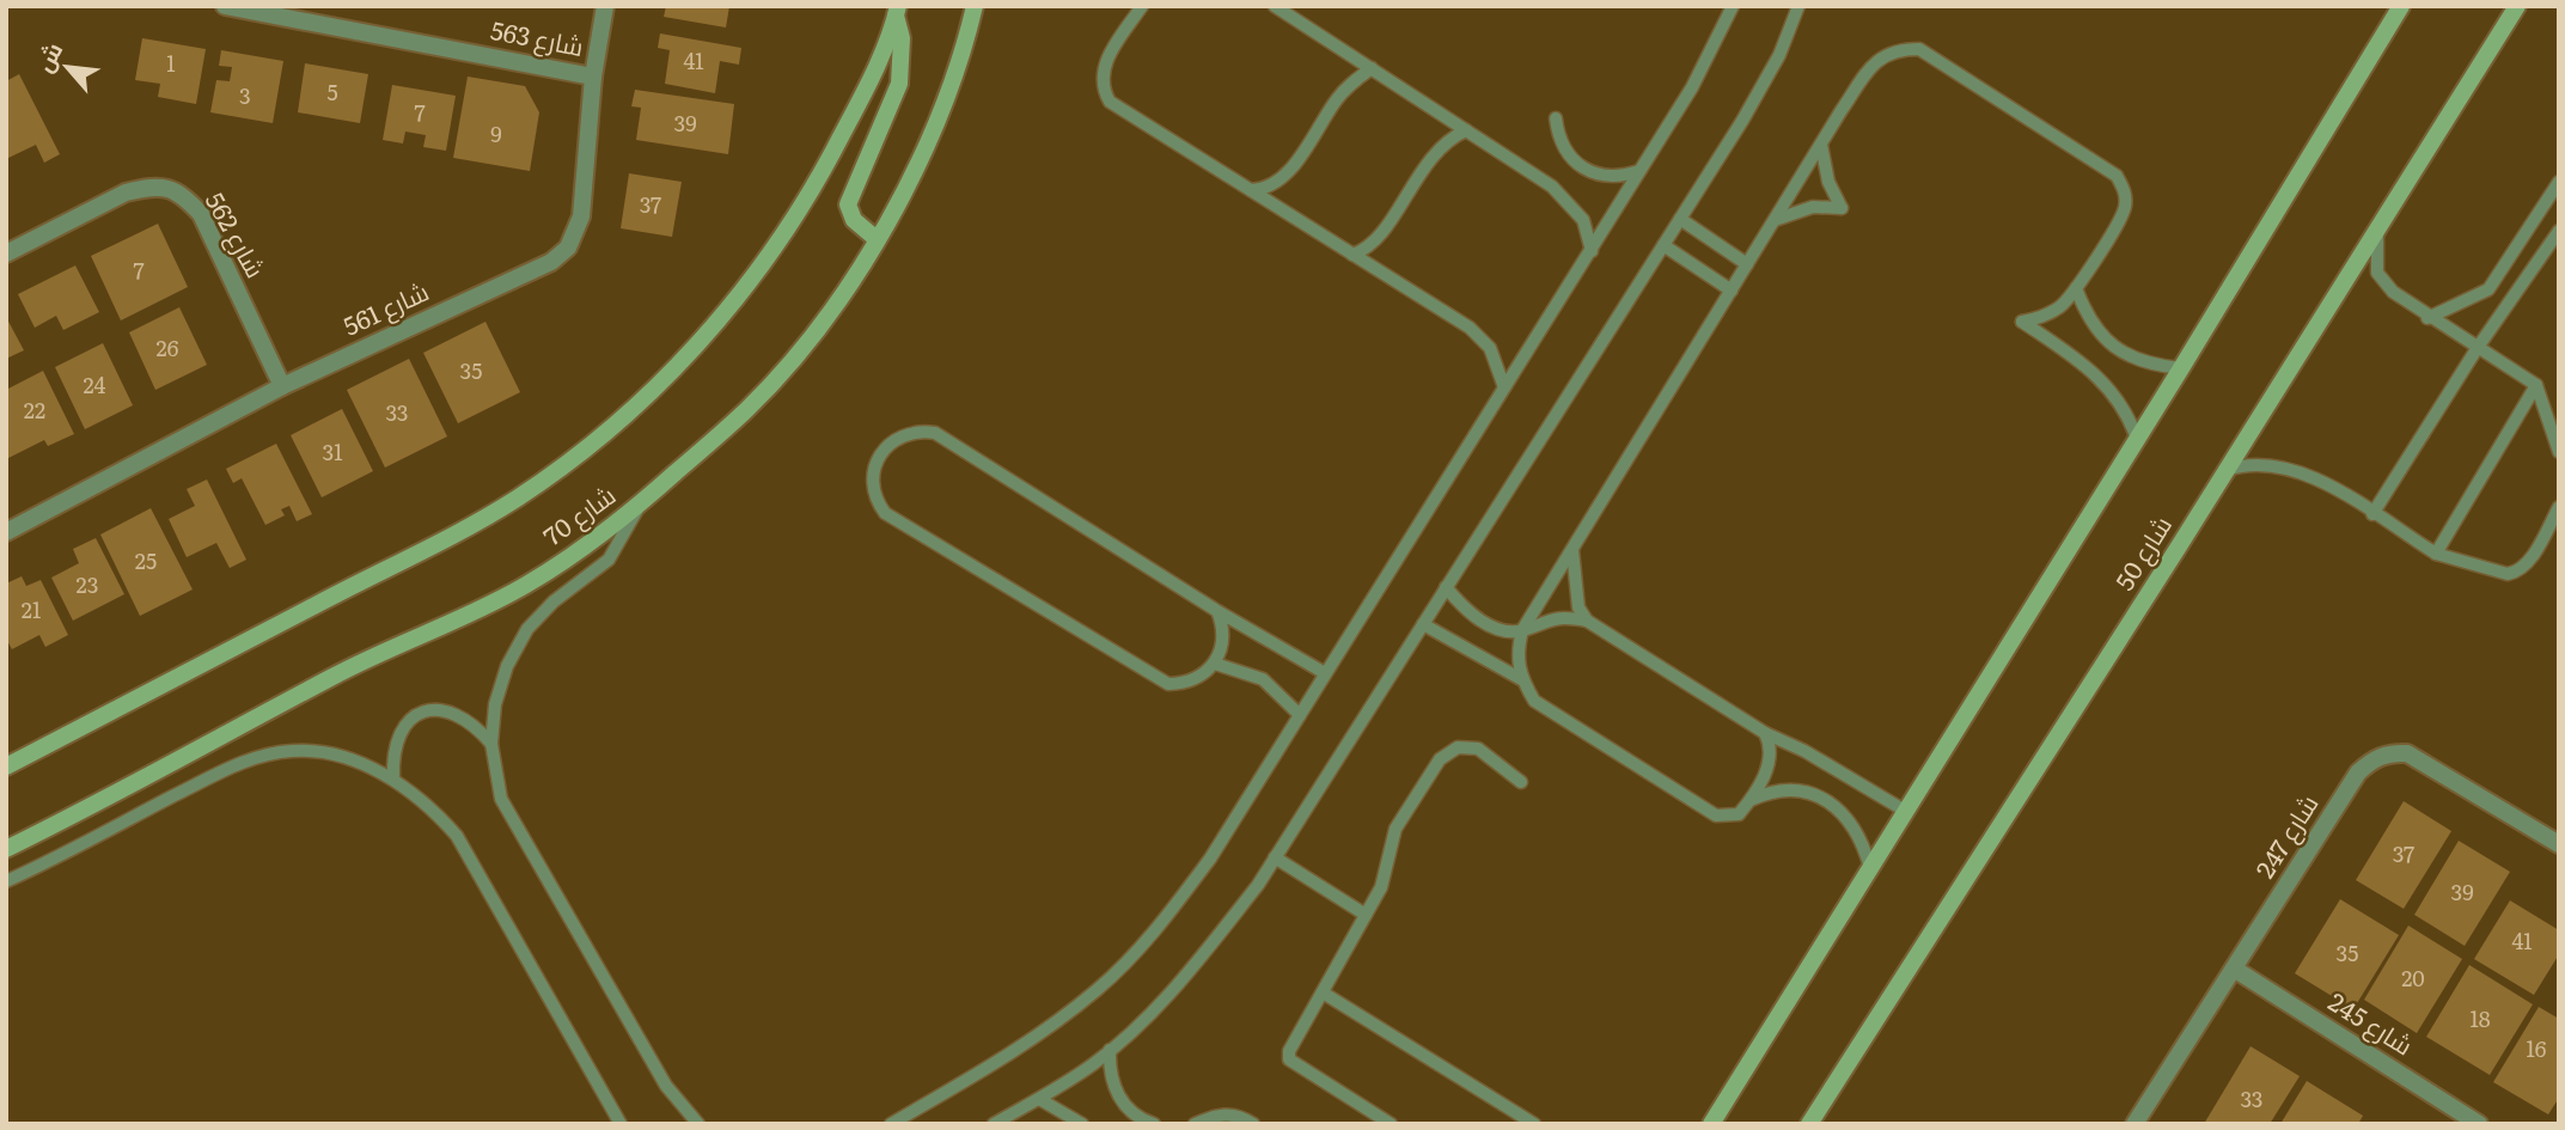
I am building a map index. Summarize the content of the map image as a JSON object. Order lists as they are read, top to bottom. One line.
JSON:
{"streets":{"main road":["شارع 70","شارع 50"],"street":["شارع 563","شارع 562","شارع 561","شارع 247","شارع 245"]},"crossings":[["شارع 563","شارع 561"],["شارع 562","شارع 561"],["شارع 247","شارع 245"]],"house_numbers":["41","1","5","3","7","39","9","37","7","26","35","24","22","33","31","25","23","21","37","39","41","35","20","18","16","33"],"north":"top left"}
